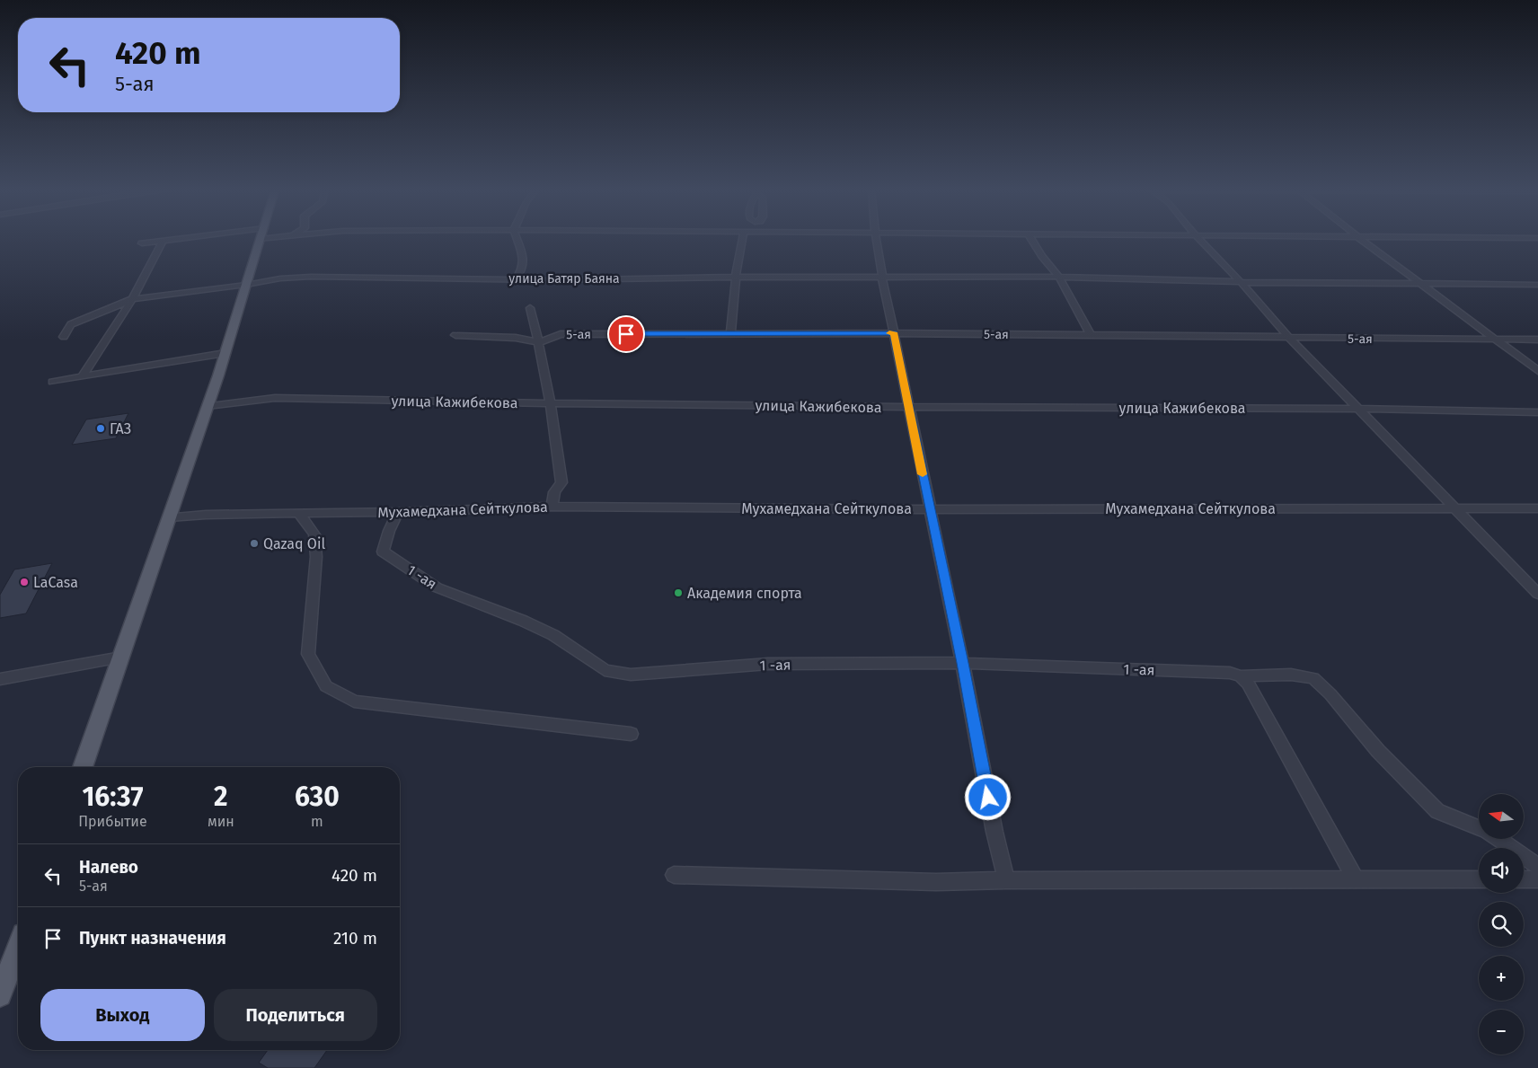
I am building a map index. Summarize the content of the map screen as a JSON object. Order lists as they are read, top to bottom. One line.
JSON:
{"streets":{"street":["улица Батяр Баяна","5-ая","улица Кажибекова","Мухамедхана Сейткулова","1 -ая"]},"crossings":[["Мухамедхана Сейткулова","1 -ая"]],"places":["ГАЗ","Qazaq Oil","LaCasa","Академия спорта"],"north":"left","page":{"turn":["420 m","5-ая"],"eta":["16:37","Прибытие","2","мин","630","m"],"map_buttons":["+","−"],"list":[{"name":"Налево","note":"5-ая","value":"420 m"},{"name":"Пункт назначения","value":"210 m"}],"buttons":["Выход","Поделиться"]}}
